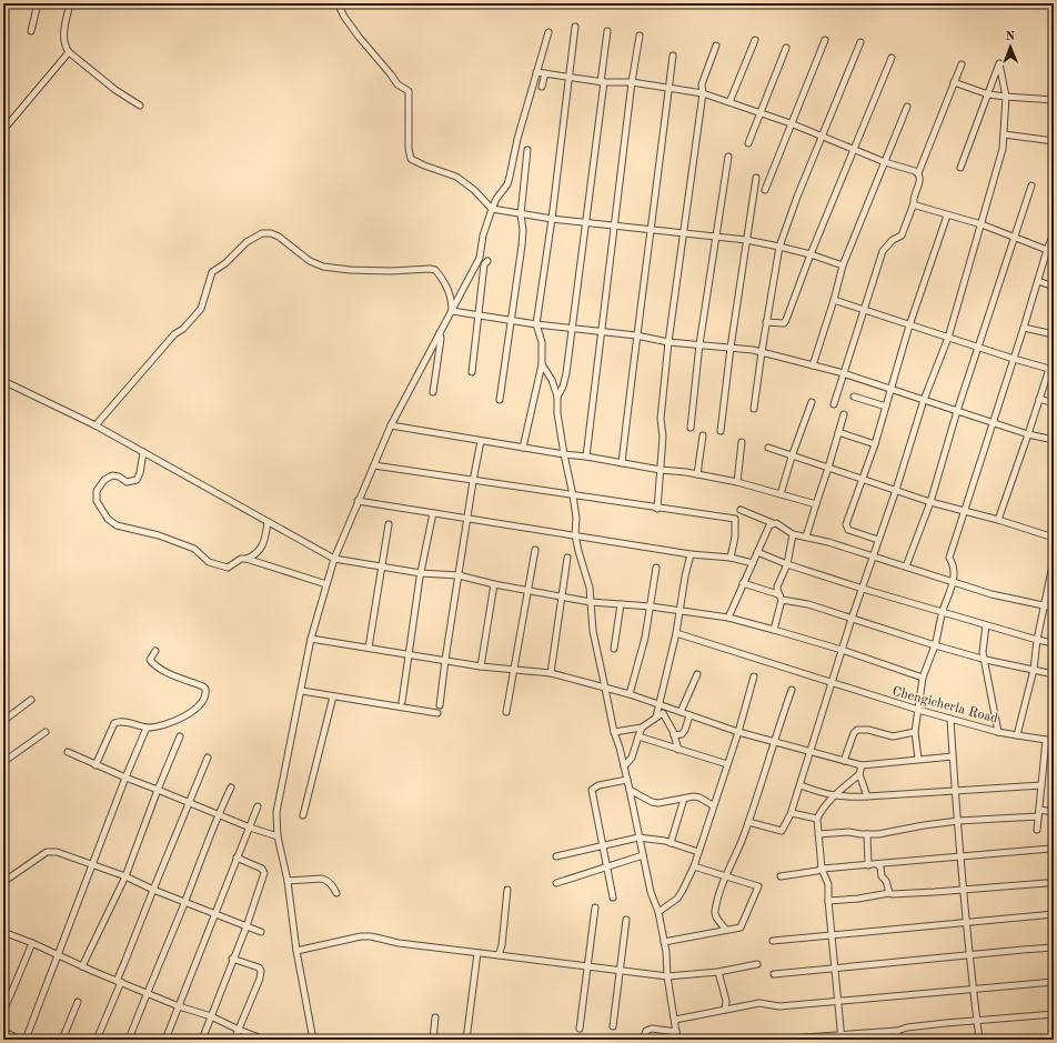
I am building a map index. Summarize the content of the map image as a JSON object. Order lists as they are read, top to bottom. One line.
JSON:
{"streets":{"street":["Chengicherla Road"]},"north":"top"}
